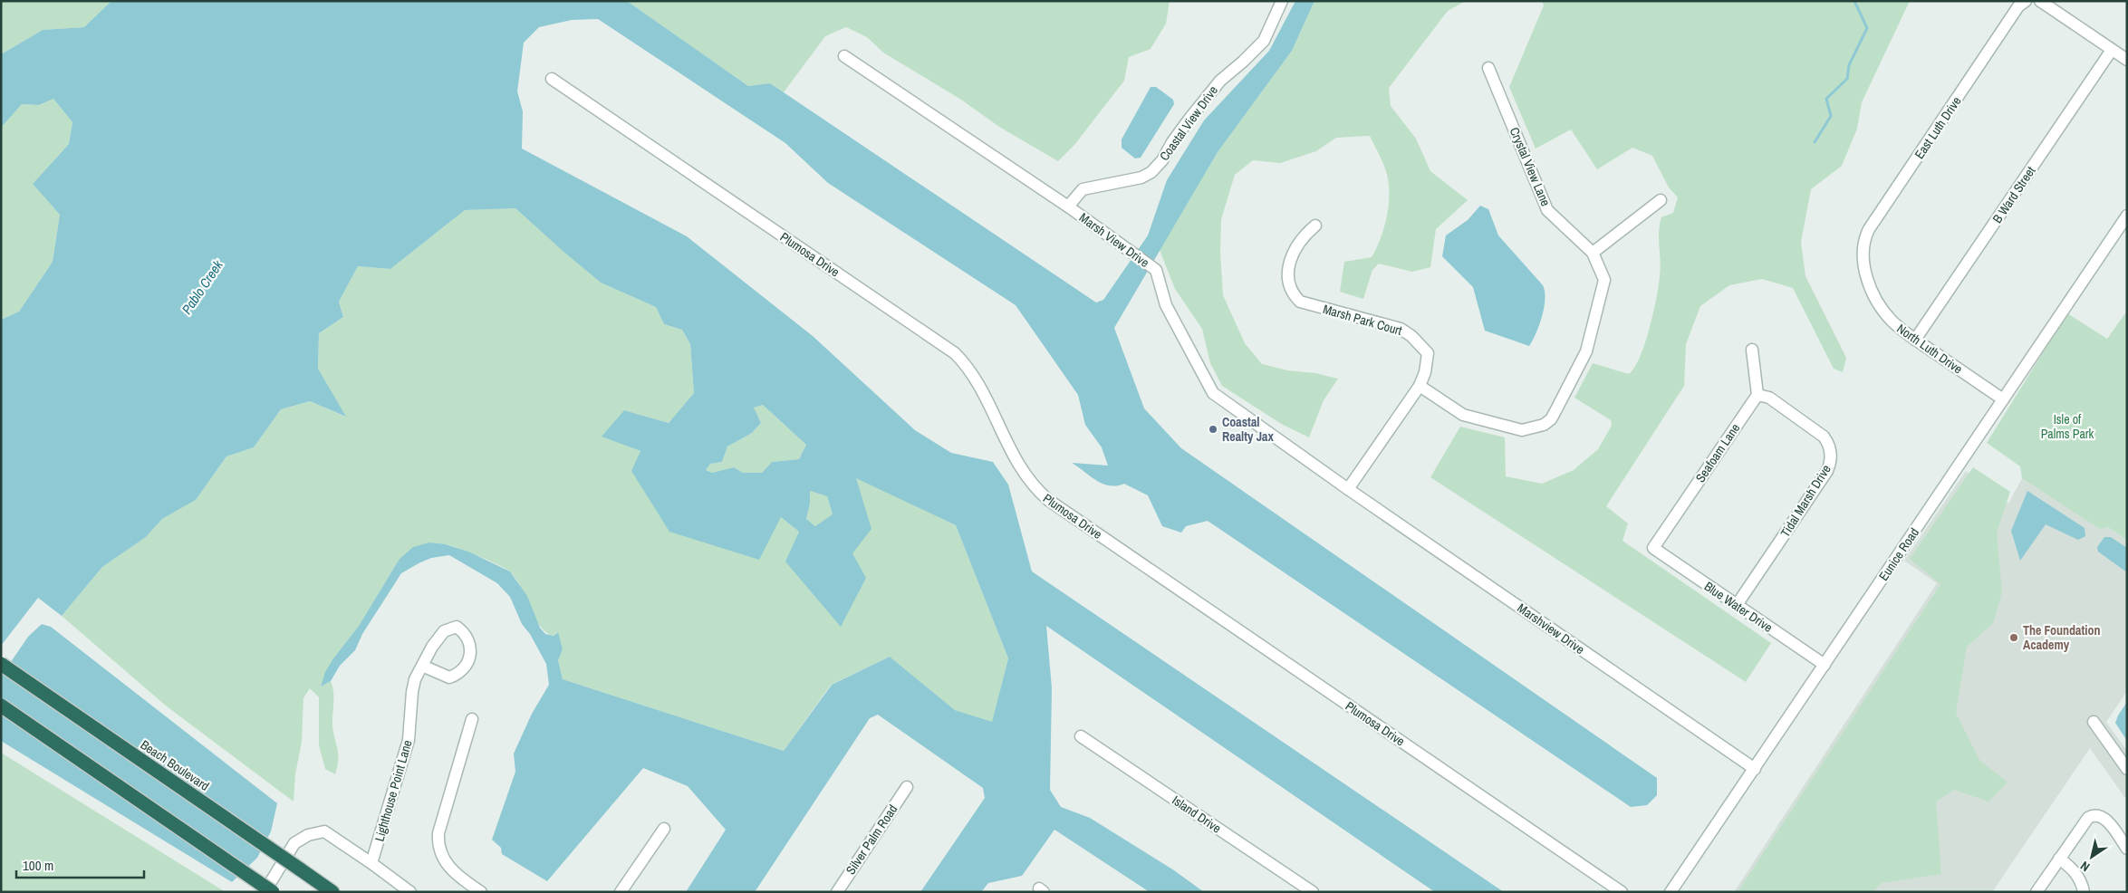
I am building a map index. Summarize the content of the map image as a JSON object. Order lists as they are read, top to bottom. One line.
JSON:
{"streets":{"highway":["Beach Boulevard"],"street":["Coastal View Drive","East Luth Drive","Crystal View Lane","B Ward Street","Marsh View Drive","Plumosa Drive","Marsh Park Court","North Luth Drive","Seafoam Lane","Tidal Marsh Drive","Eunice Road","Blue Water Drive","Marshview Drive","Lighthouse Point Lane","Island Drive","Silver Palm Road"]},"crossings":[["Coastal View Drive","Marsh View Drive"],["East Luth Drive","North Luth Drive"],["Crystal View Lane","Marsh Park Court"],["B Ward Street","North Luth Drive"],["Marsh View Drive","Marsh Park Court"],["Marsh View Drive","Marshview Drive"],["Marsh Park Court","Marshview Drive"],["North Luth Drive","Eunice Road"],["Seafoam Lane","Tidal Marsh Drive"],["Seafoam Lane","Blue Water Drive"],["Tidal Marsh Drive","Blue Water Drive"],["Eunice Road","Blue Water Drive"],["Eunice Road","Marshview Drive"]],"water":["Pablo Creek"],"parks":["Isle of Palms Park"],"places":["Coastal Realty Jax","The Foundation Academy"],"scale_bar":"100 m","north":"bottom left"}
